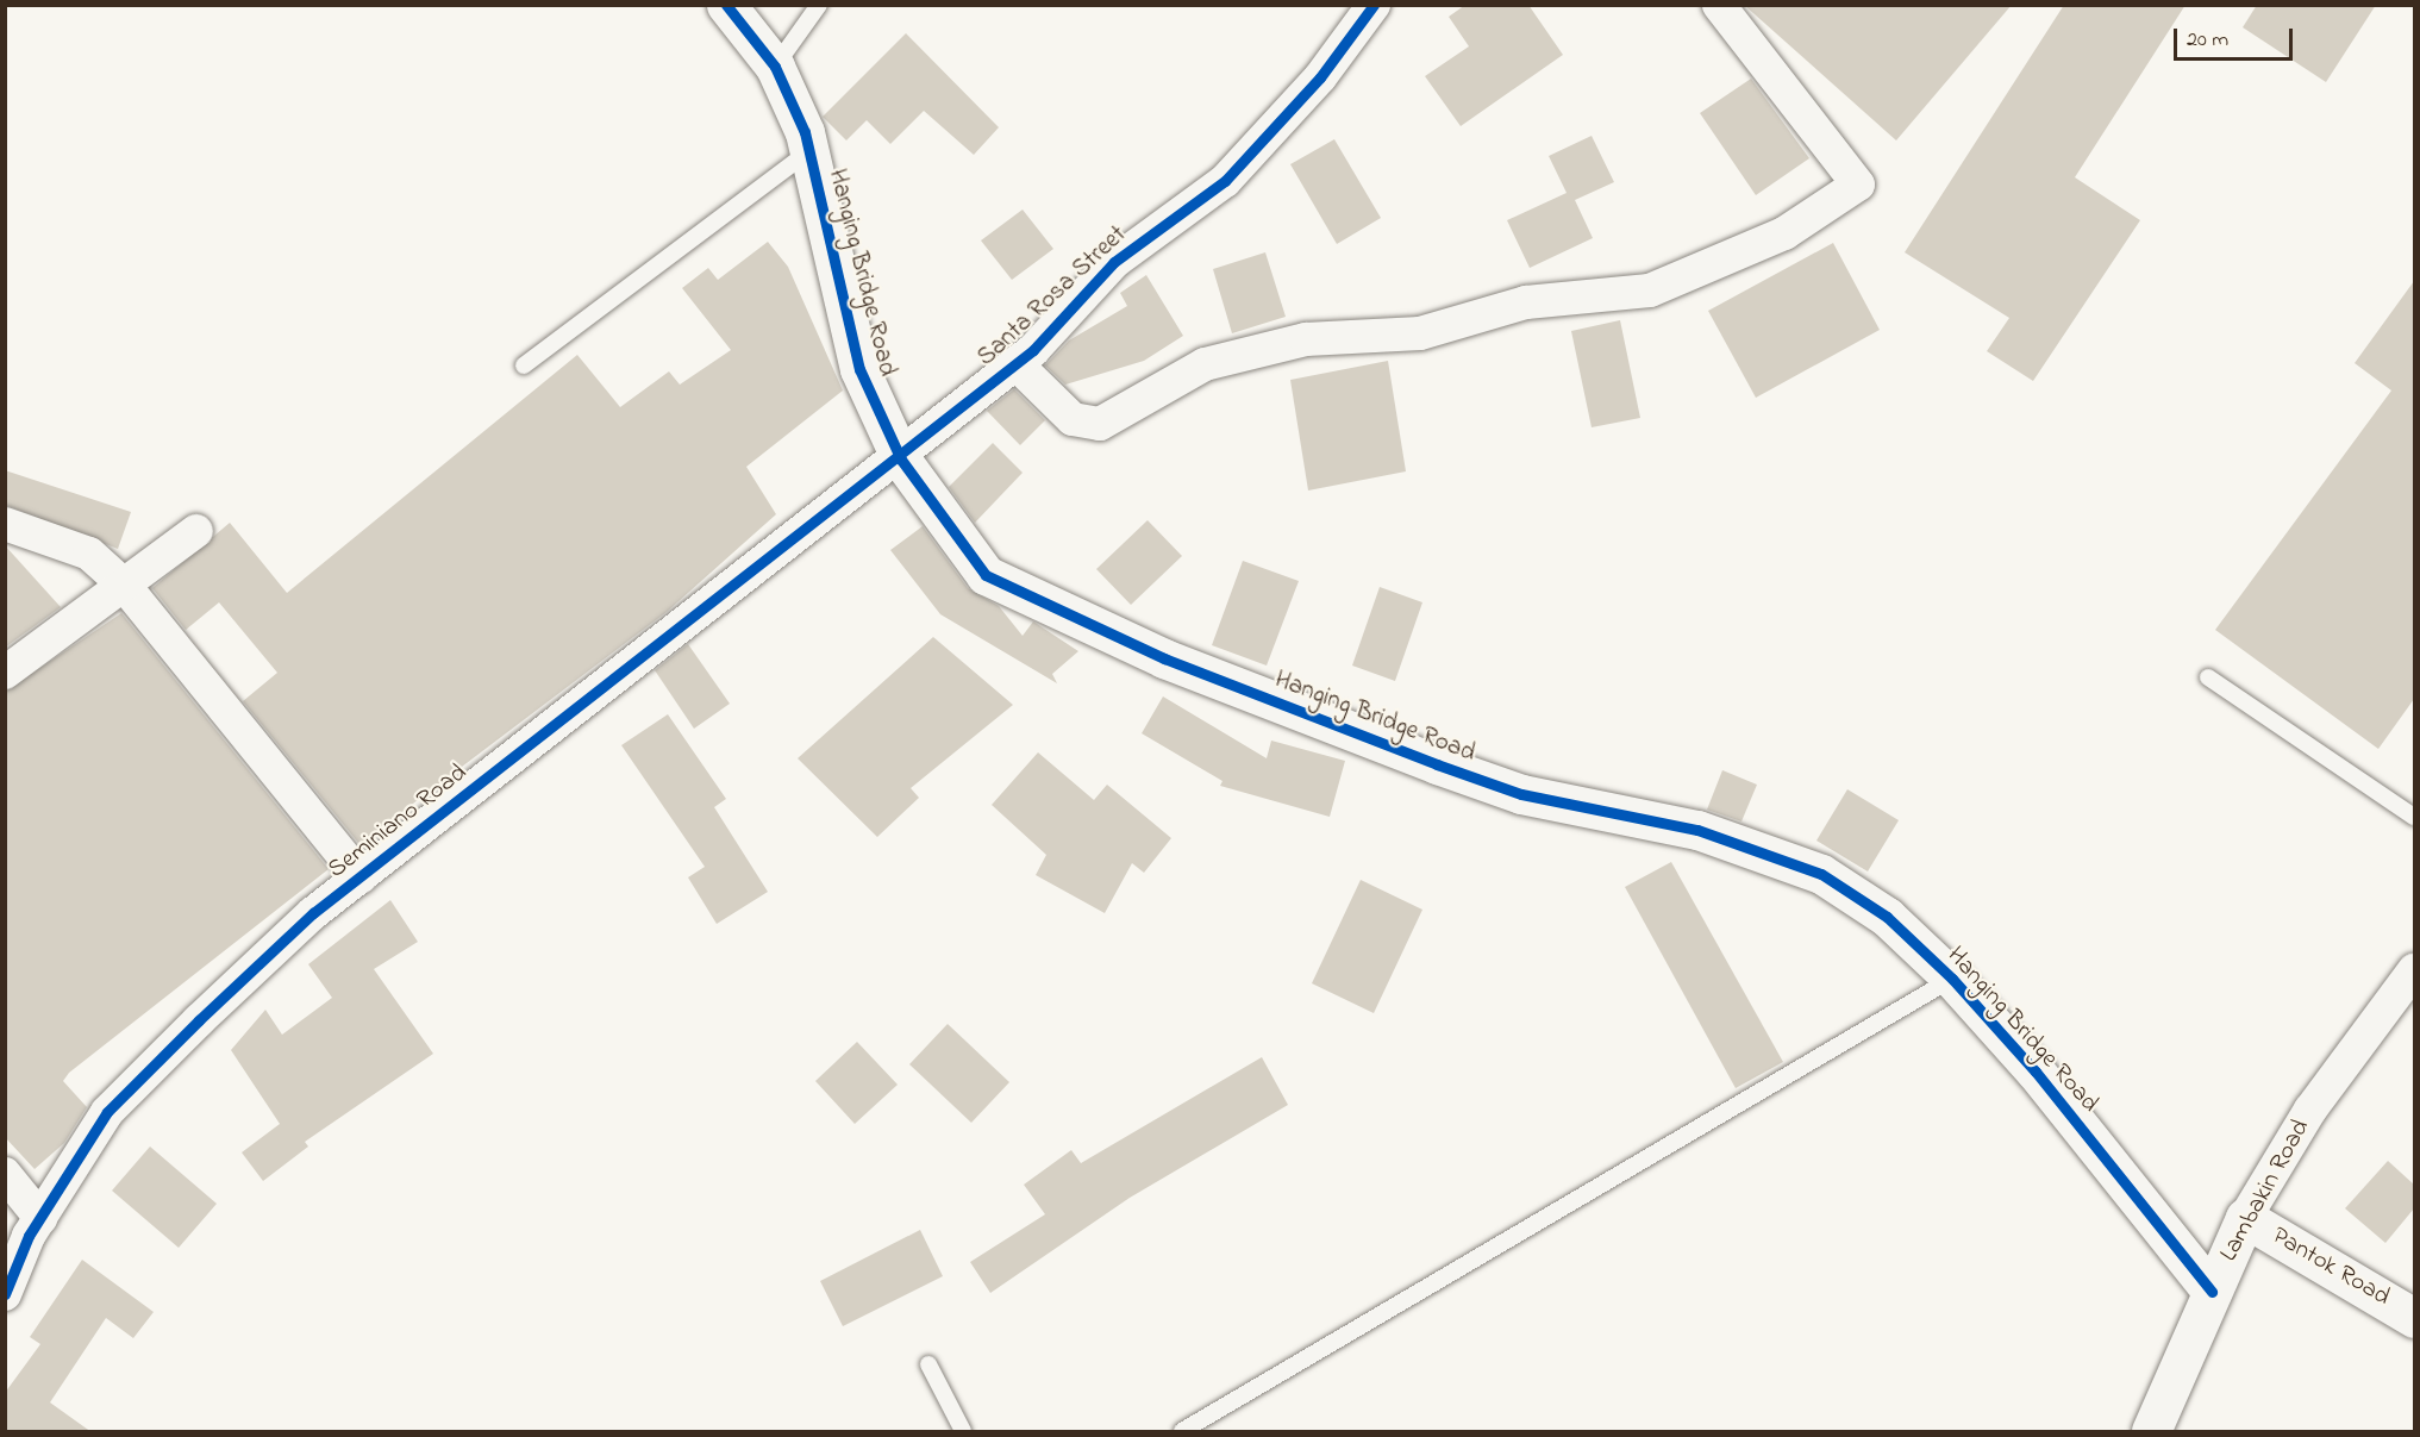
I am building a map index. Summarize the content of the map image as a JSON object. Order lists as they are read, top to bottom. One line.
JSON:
{"streets":{"street":["Hanging Bridge Road","Santa Rosa Street","Seminiano Road","Lambakin Road","Pantok Road"]},"crossings":[["Hanging Bridge Road","Santa Rosa Street"],["Hanging Bridge Road","Seminiano Road"],["Hanging Bridge Road","Lambakin Road"],["Santa Rosa Street","Seminiano Road"],["Lambakin Road","Pantok Road"]],"scale_bar":"20 m"}
